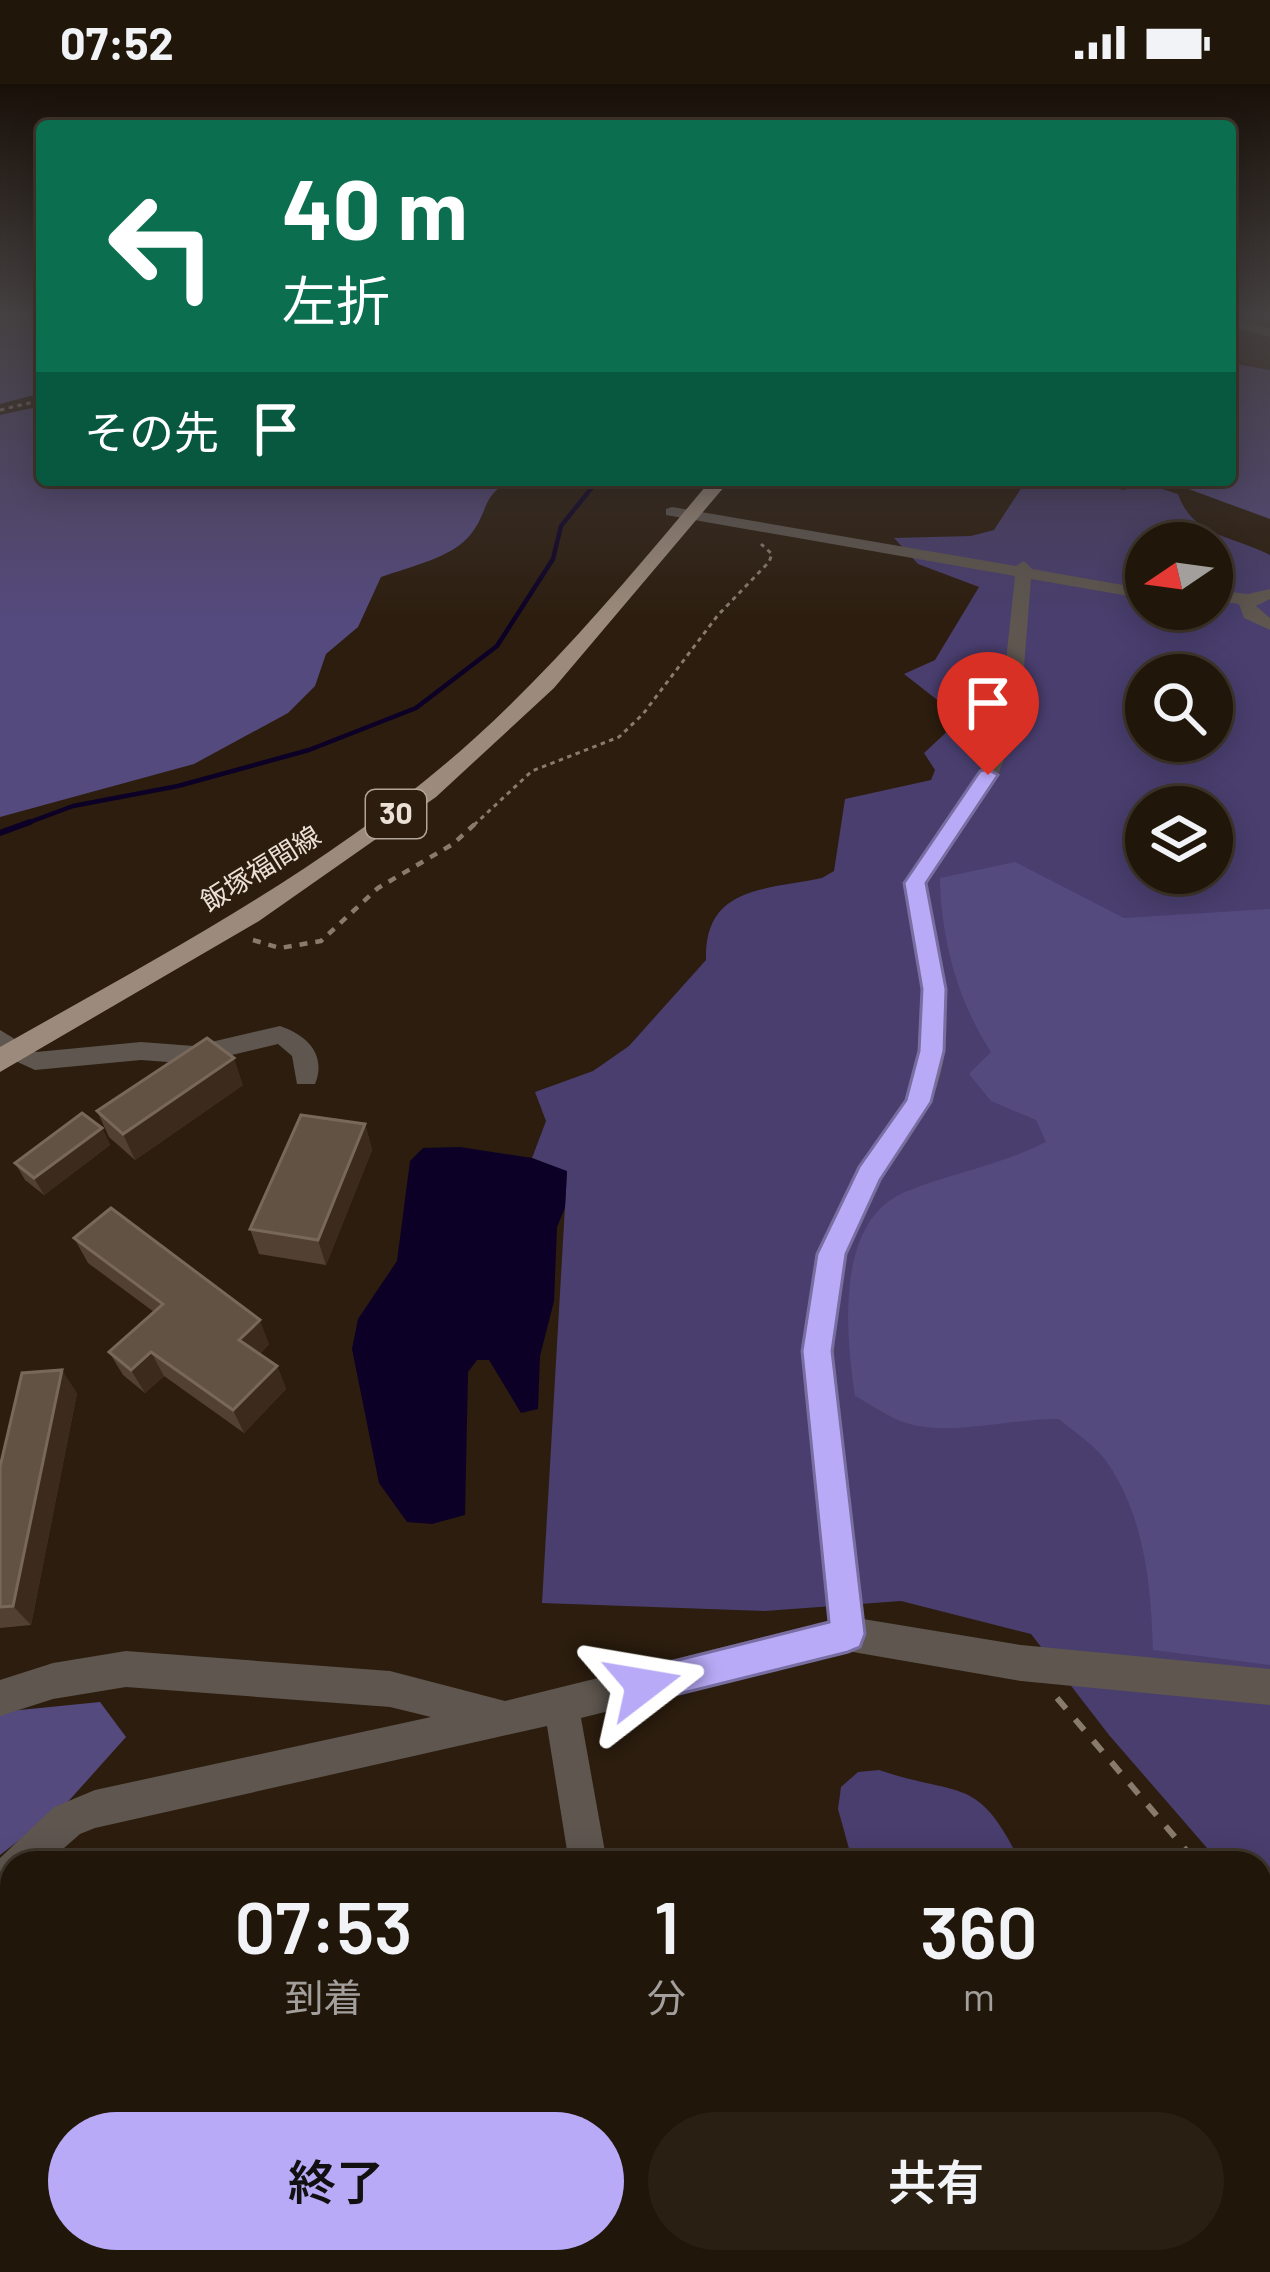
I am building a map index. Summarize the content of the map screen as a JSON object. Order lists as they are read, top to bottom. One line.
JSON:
{"streets":{"main road":["30","飯塚福間線"]},"north":"left","page":{"status":"07:52","turn":["40 m","左折"],"then":"その先","eta":["07:53","到着","1","分","360","m"],"buttons":["終了","共有"]}}
